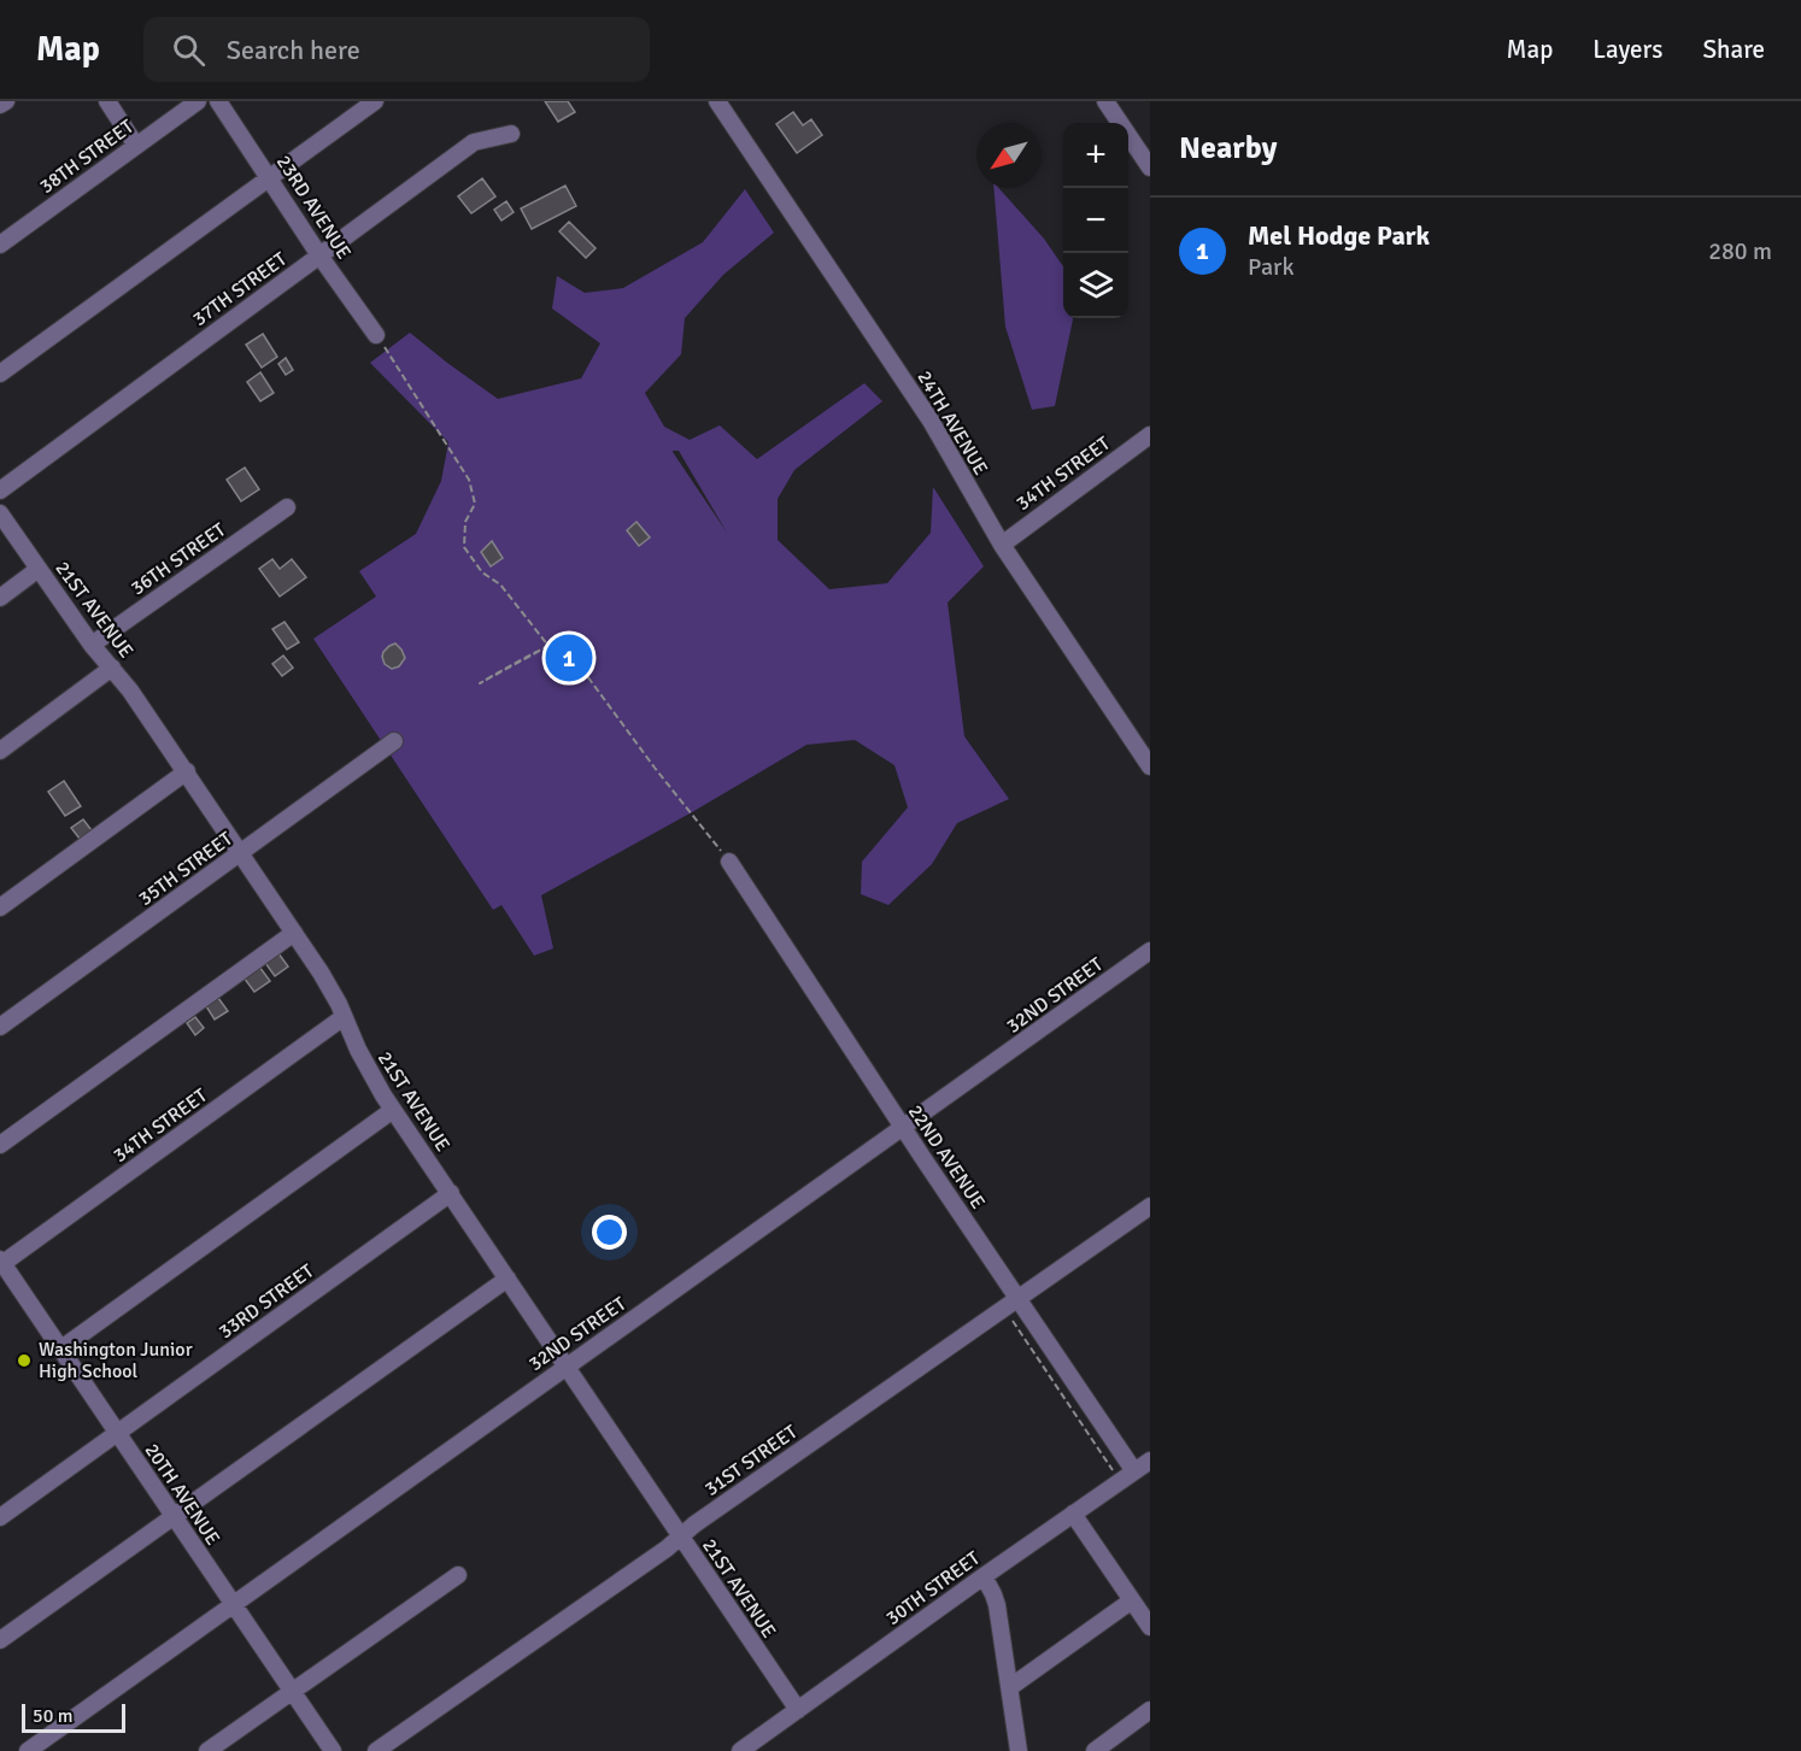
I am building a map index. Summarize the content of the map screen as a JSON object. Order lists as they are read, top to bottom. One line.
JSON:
{"streets":{"street":["38TH STREET","23RD AVENUE","37TH STREET","24TH AVENUE","34TH STREET","36TH STREET","21ST AVENUE","35TH STREET","32ND STREET","22ND AVENUE","33RD STREET","31ST STREET","20TH AVENUE","30TH STREET"]},"crossings":[["23RD AVENUE","37TH STREET"],["24TH AVENUE","34TH STREET"],["34TH STREET","21ST AVENUE"],["34TH STREET","20TH AVENUE"],["36TH STREET","21ST AVENUE"],["21ST AVENUE","35TH STREET"],["21ST AVENUE","32ND STREET"],["21ST AVENUE","33RD STREET"],["21ST AVENUE","31ST STREET"],["21ST AVENUE","30TH STREET"],["32ND STREET","22ND AVENUE"],["32ND STREET","20TH AVENUE"],["22ND AVENUE","31ST STREET"],["22ND AVENUE","30TH STREET"],["33RD STREET","20TH AVENUE"]],"places":["Washington Junior High School"],"scale_bar":"50 m","north":"bottom left","page":{"header":"Map","search":"Search here","nav":["Map","Layers","Share"],"heading":"Nearby","map_buttons":["+","−"],"list":[{"mark":"1","name":"Mel Hodge Park","note":"Park","value":"280 m"}],"pins":"1","scale":"50 m"}}
